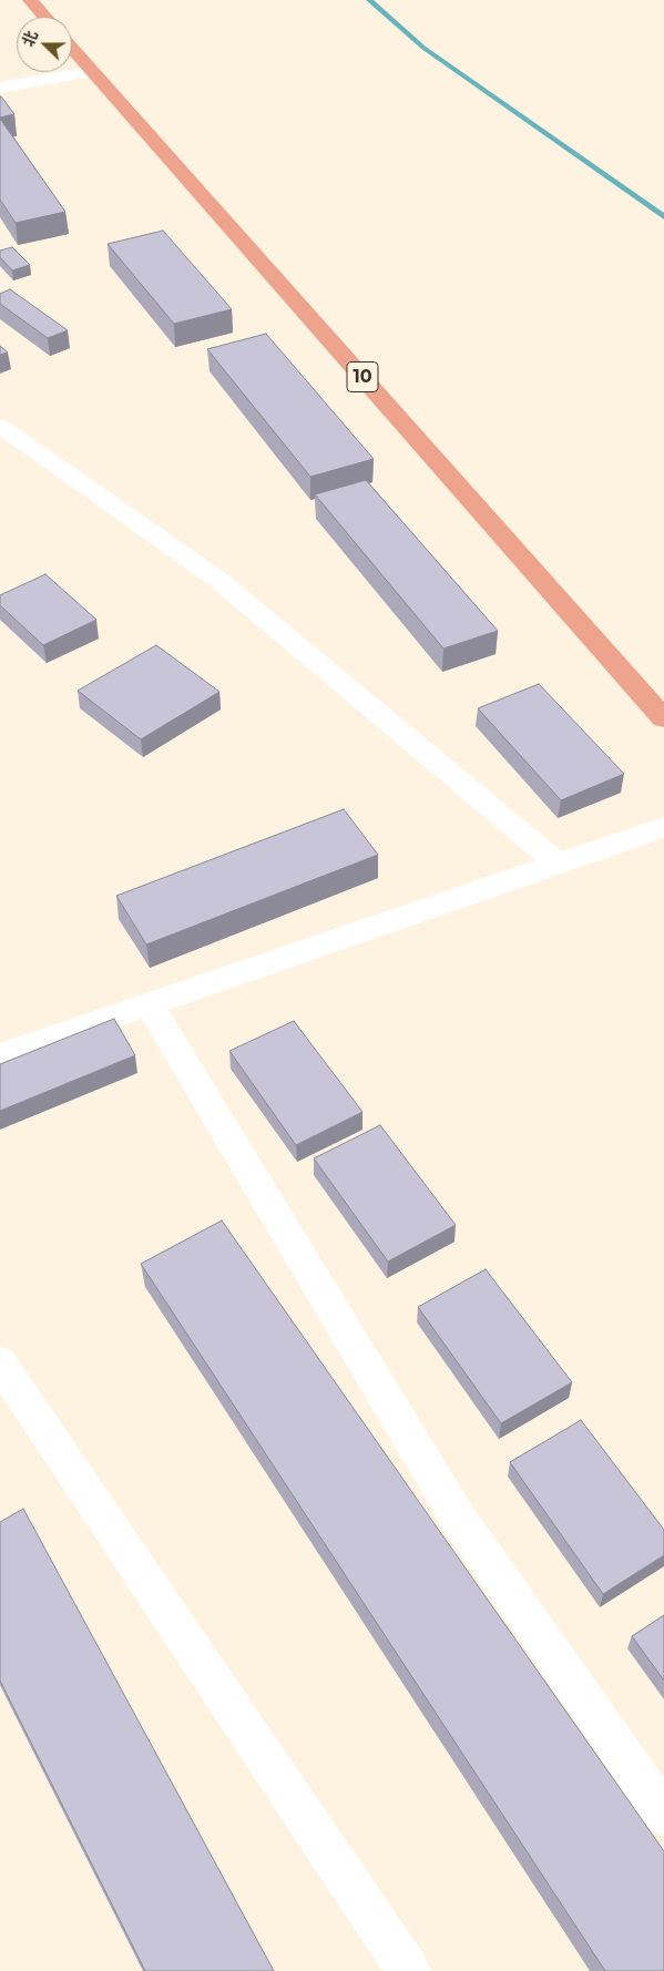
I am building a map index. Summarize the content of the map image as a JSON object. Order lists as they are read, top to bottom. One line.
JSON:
{"streets":{"main road":["10"]},"north":"left"}
